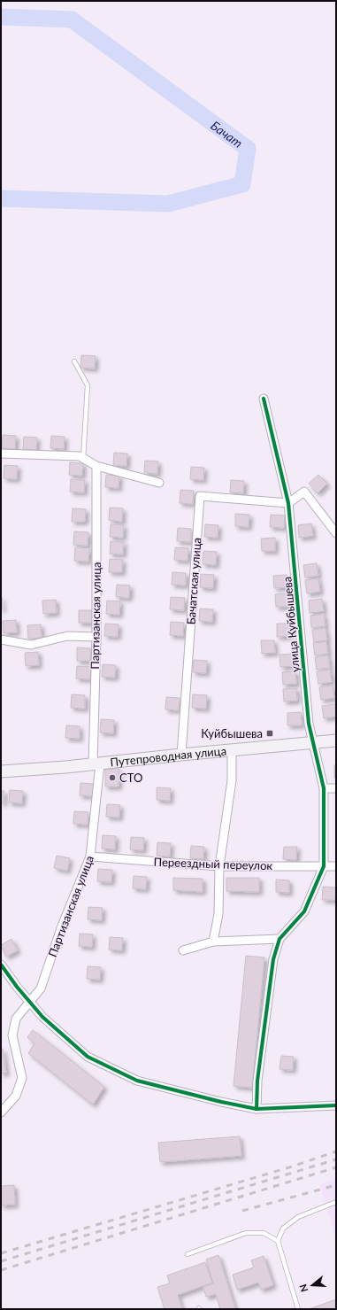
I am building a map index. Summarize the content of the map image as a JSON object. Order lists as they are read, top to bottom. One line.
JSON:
{"streets":{"main road":["Путепроводная улица"],"street":["Бачатская улица","Партизанская улица","улица Куйбышева","Переездный переулок"]},"crossings":[["Бачатская улица","улица Куйбышева"],["Бачатская улица","Путепроводная улица"],["Партизанская улица","Путепроводная улица"],["Партизанская улица","Переездный переулок"],["улица Куйбышева","Путепроводная улица"],["улица Куйбышева","Переездный переулок"]],"water":["Бачат"],"places":{"transit":["Куйбышева"],"other":["СТО"]},"north":"left"}
